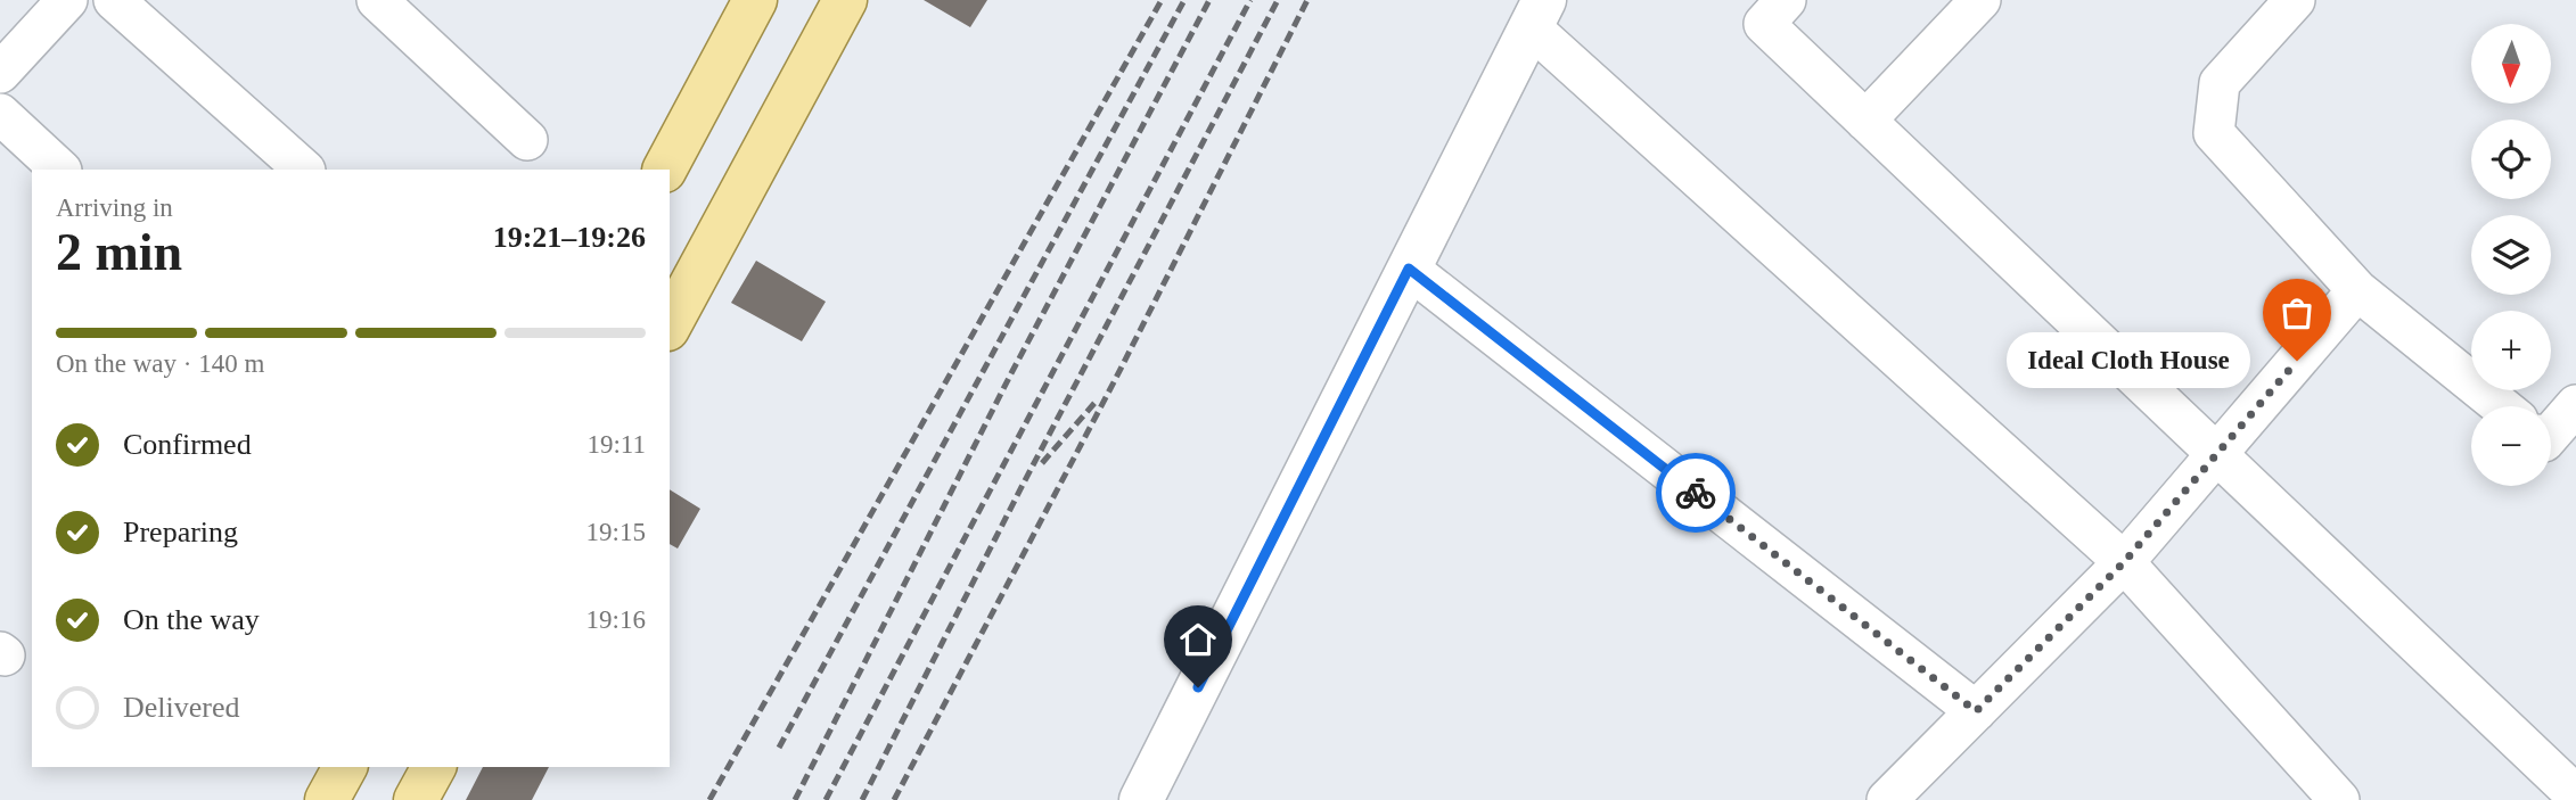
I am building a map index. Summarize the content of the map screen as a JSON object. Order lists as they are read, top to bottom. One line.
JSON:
{"places":["Ideal Cloth House"],"north":"bottom","page":{"map_buttons":["+","−"],"heading":["2 min","Arriving in","19:21–19:26"],"bar":"On the way · 140 m","bubble":"Ideal Cloth House","list":[["Confirmed","19:11"],["Preparing","19:15"],["On the way","19:16"],"Delivered"]}}
